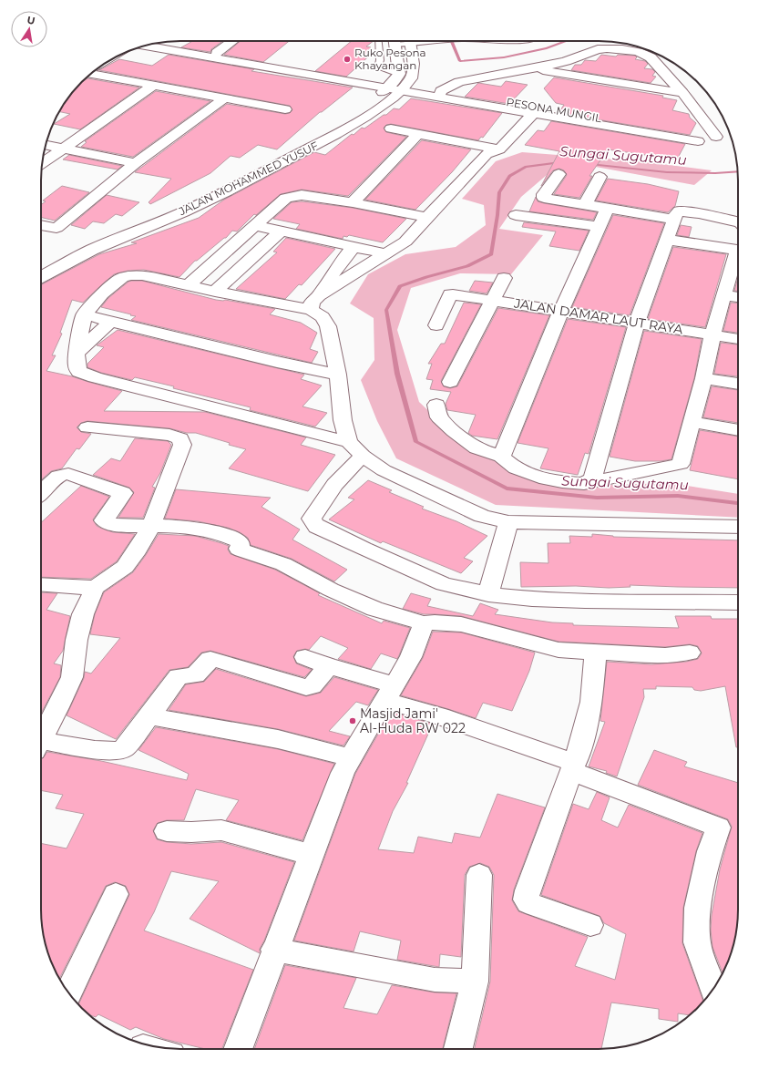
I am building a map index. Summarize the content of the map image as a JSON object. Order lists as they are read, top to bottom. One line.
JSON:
{"streets":{"street":["PESONA MUNGIL","JALAN MOHAMMED YUSUF","JALAN DAMAR LAUT RAYA"]},"crossings":[["PESONA MUNGIL","JALAN MOHAMMED YUSUF"]],"water":["Sungai Sugutamu"],"places":["Ruko Pesona Khayangan","Masjid Jami' Al-Huda RW 022"],"north":"top"}
